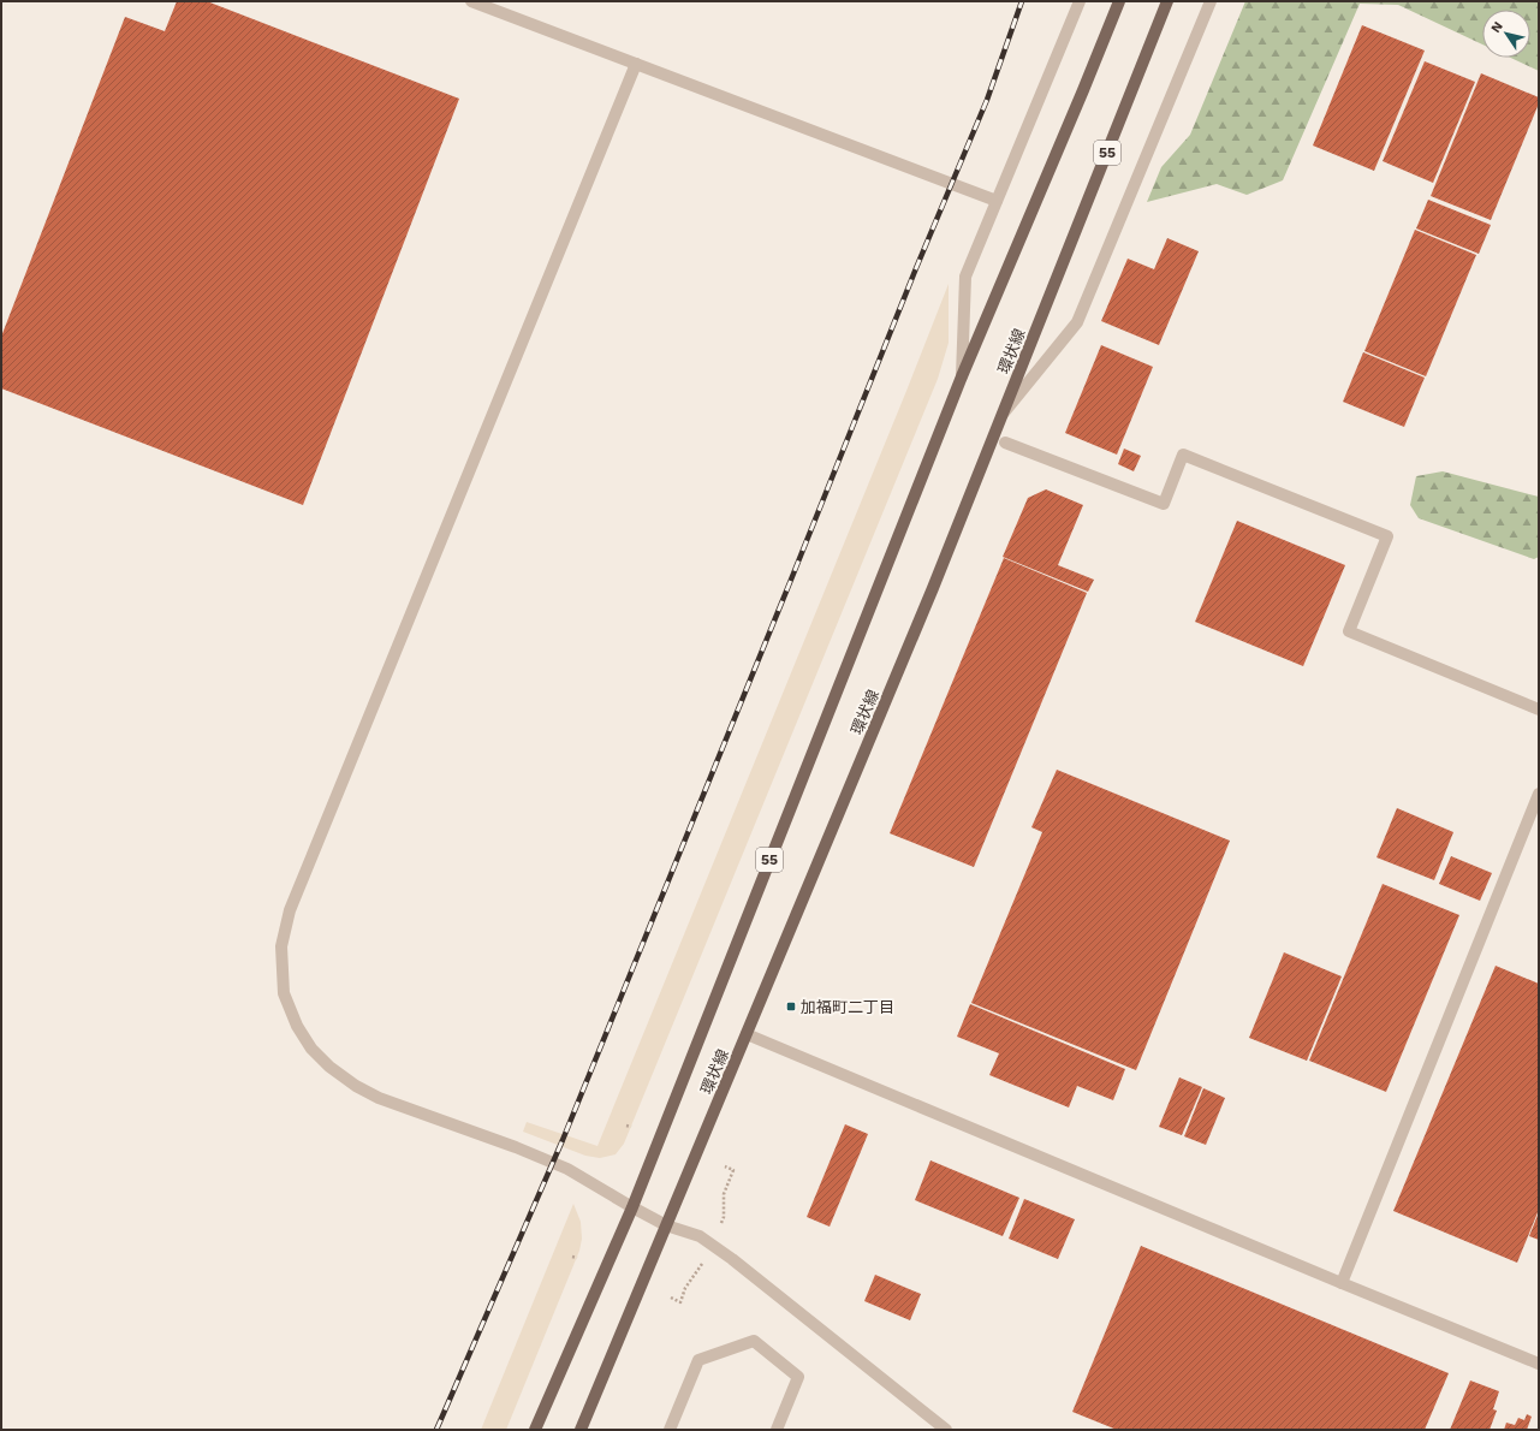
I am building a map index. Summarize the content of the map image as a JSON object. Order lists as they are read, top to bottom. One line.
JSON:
{"streets":{"main road":["55","環状線"]},"places":{"transit":["加福町二丁目"]},"north":"top left"}
